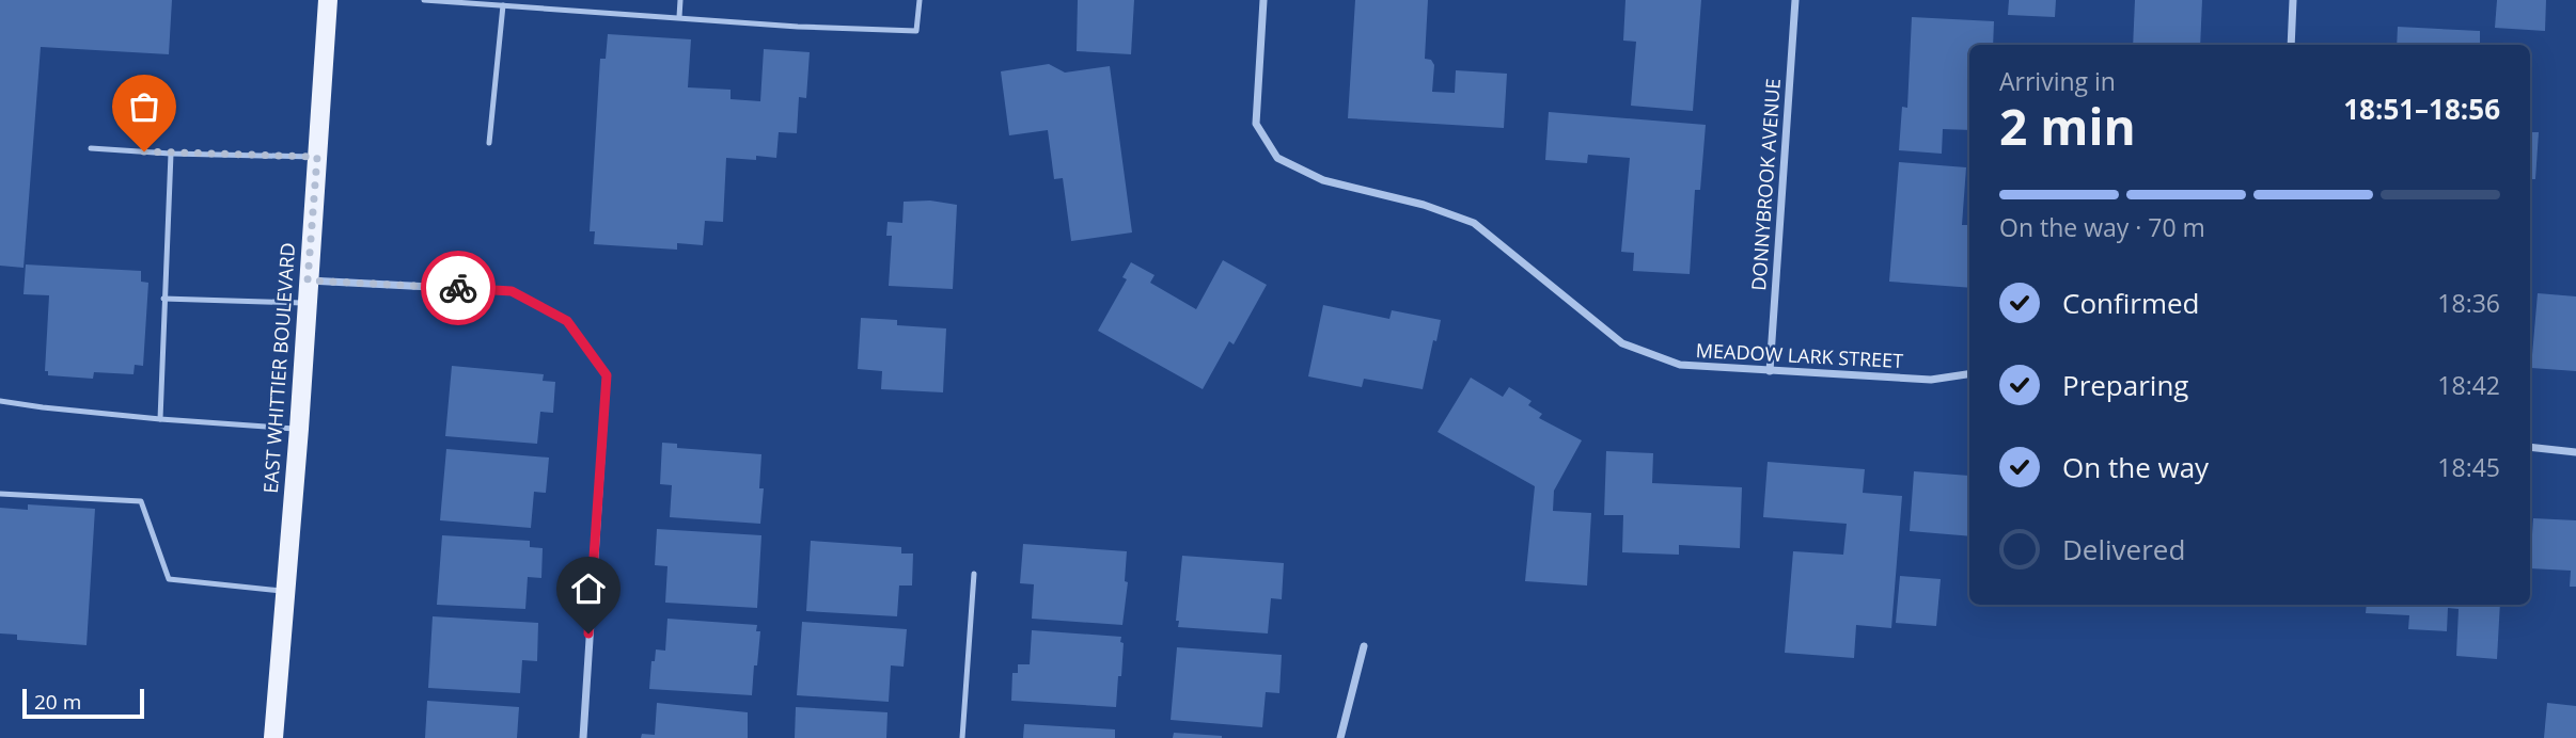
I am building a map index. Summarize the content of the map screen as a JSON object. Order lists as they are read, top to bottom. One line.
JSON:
{"streets":{"main road":["EAST WHITTIER BOULEVARD"],"street":["DONNYBROOK AVENUE","MEADOW LARK STREET"]},"crossings":[["DONNYBROOK AVENUE","MEADOW LARK STREET"]],"scale_bar":"20 m","page":{"heading":["2 min","Arriving in","18:51–18:56"],"bar":"On the way · 70 m","list":[["Confirmed","18:36"],["Preparing","18:42"],["On the way","18:45"],"Delivered"],"scale":"20 m"}}
